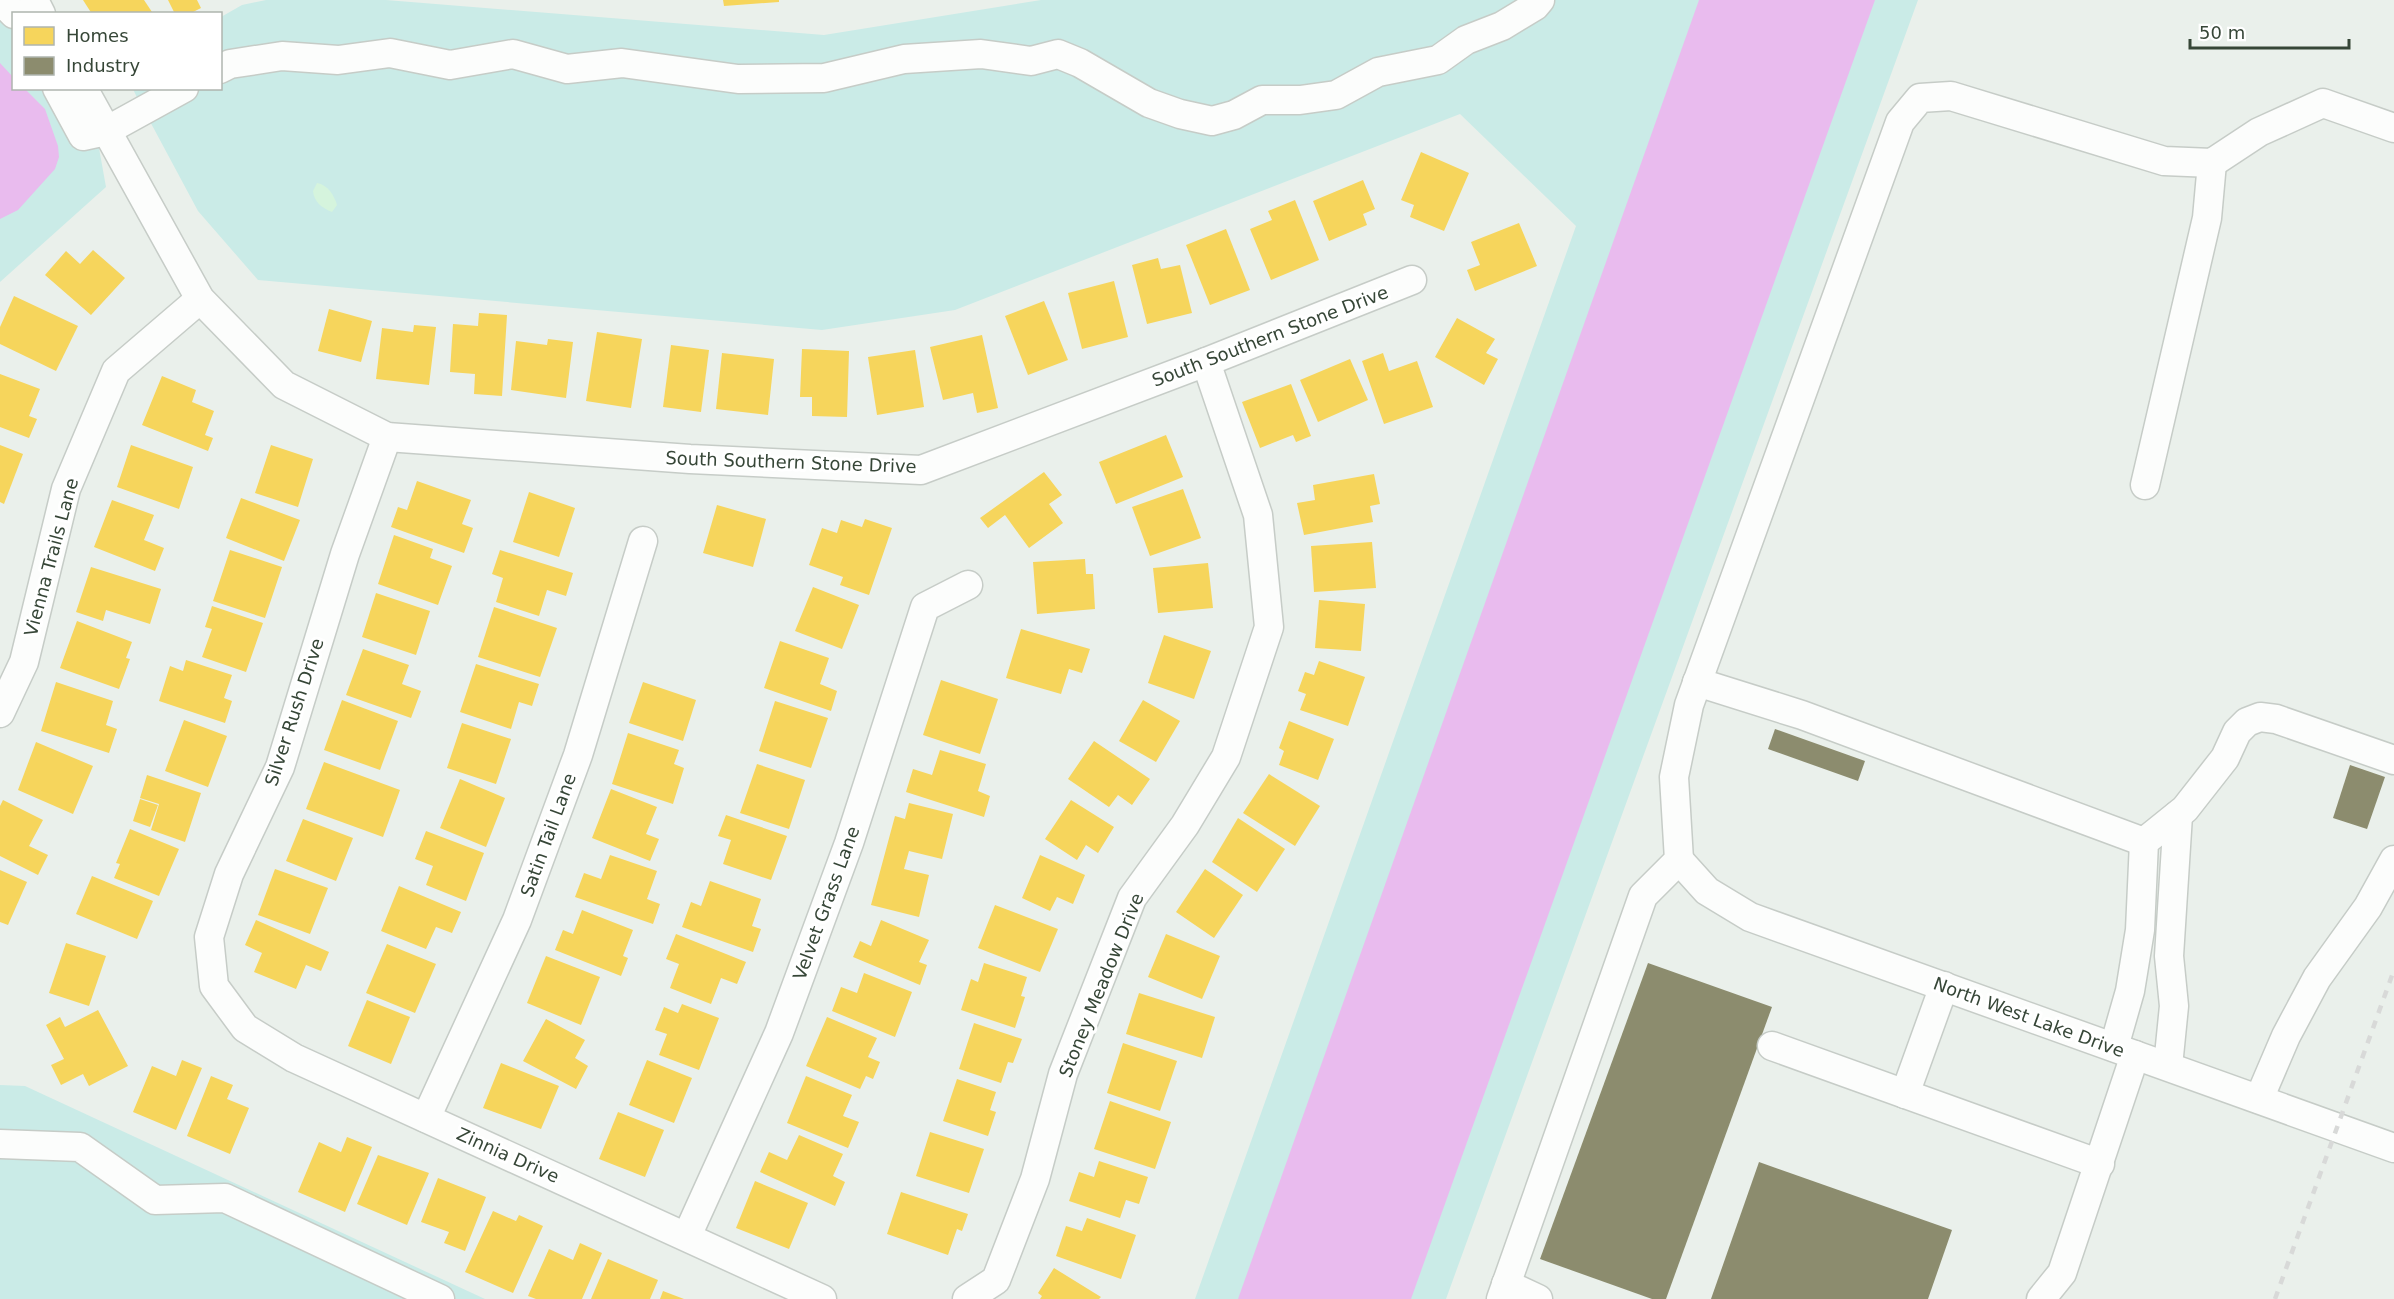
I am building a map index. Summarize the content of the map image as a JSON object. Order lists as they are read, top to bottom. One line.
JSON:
{"streets":{"street":["South Southern Stone Drive","Vienna Trails Lane","Silver Rush Drive","Satin Tail Lane","Velvet Grass Lane","Stoney Meadow Drive","North West Lake Drive","Zinnia Drive"]},"crossings":[["South Southern Stone Drive","Silver Rush Drive"],["South Southern Stone Drive","Stoney Meadow Drive"],["Silver Rush Drive","Zinnia Drive"],["Satin Tail Lane","Zinnia Drive"],["Velvet Grass Lane","Zinnia Drive"]],"legend":["Homes","Industry"],"scale_bar":"50 m"}
